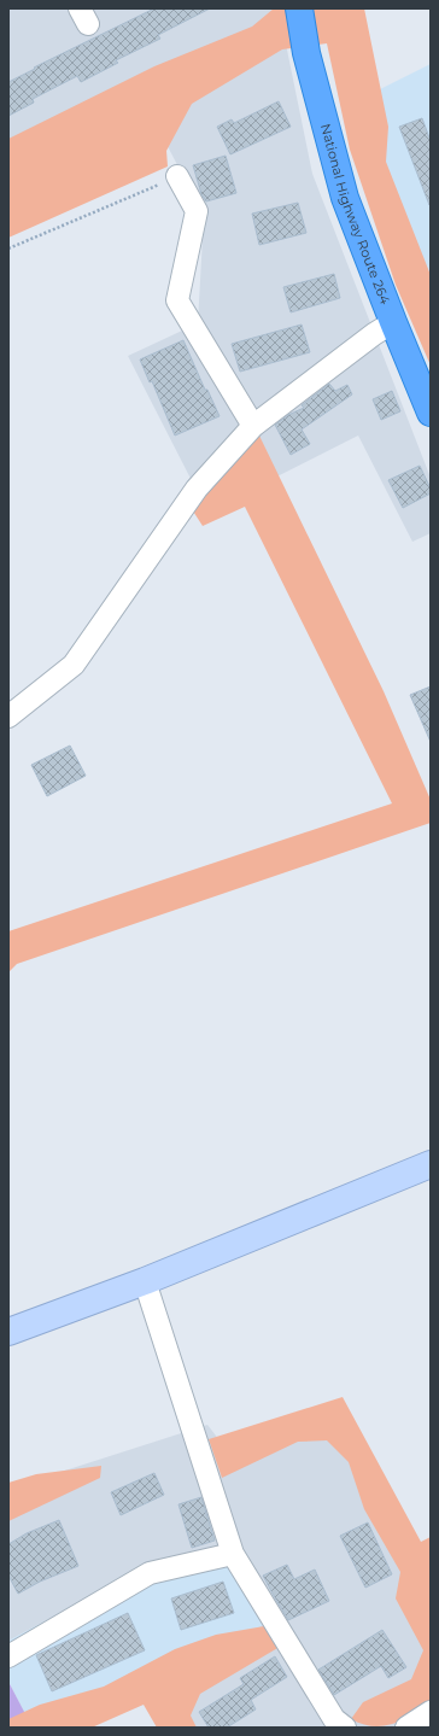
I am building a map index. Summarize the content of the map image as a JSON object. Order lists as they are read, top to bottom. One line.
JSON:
{"streets":{"highway":["National Highway Route 264"]}}
